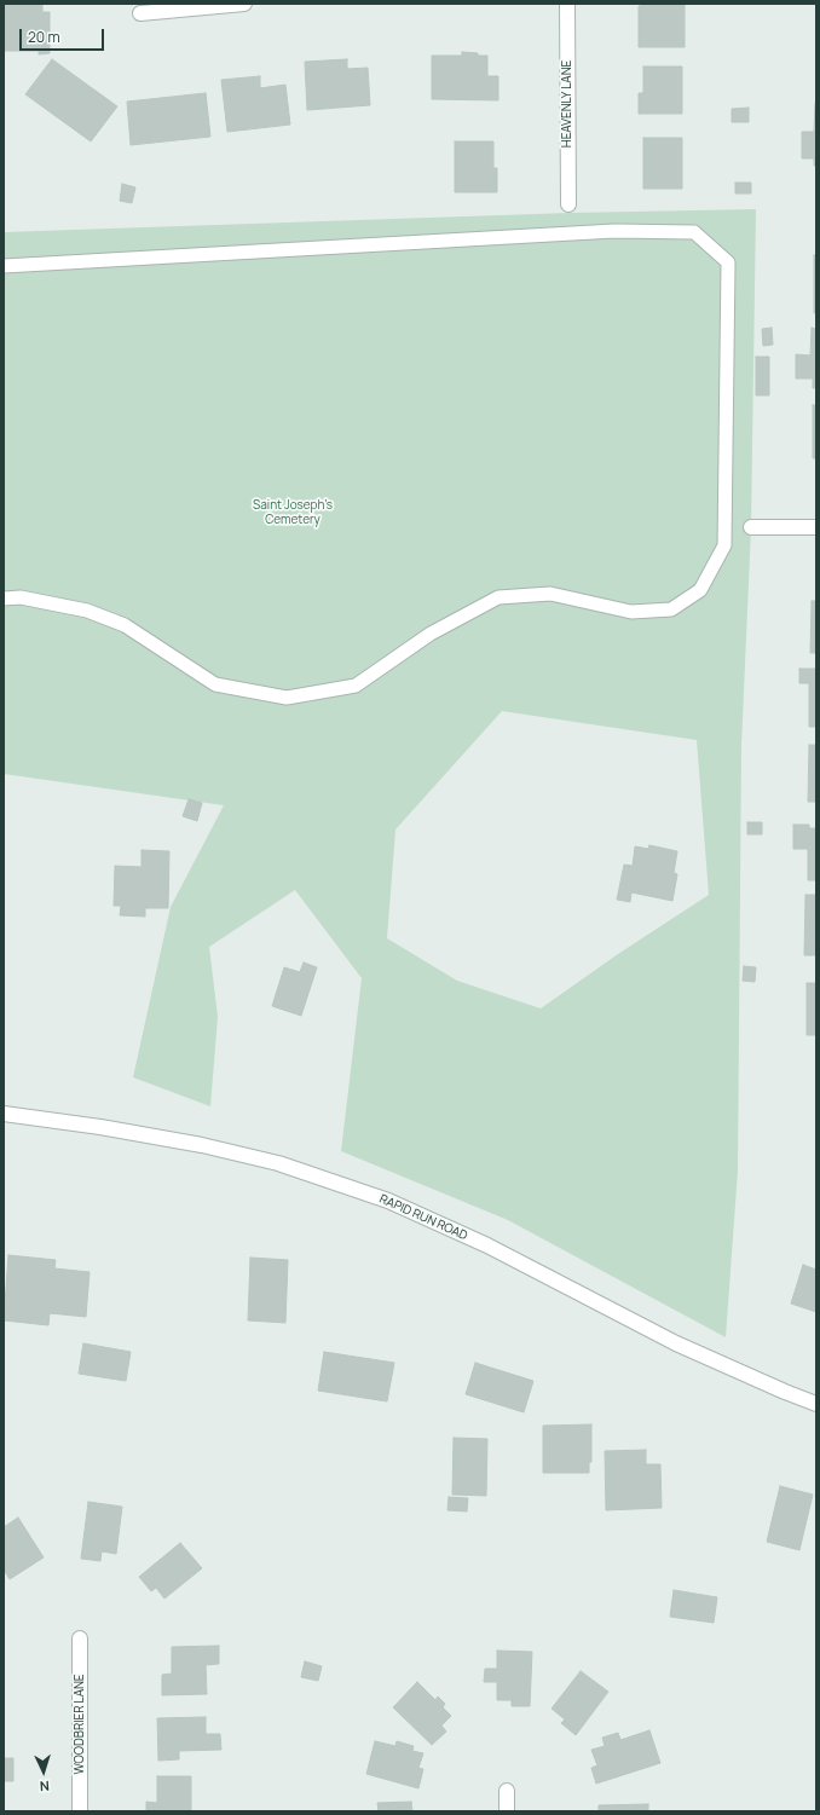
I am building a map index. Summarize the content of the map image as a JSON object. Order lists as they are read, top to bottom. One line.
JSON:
{"streets":{"street":["HEAVENLY LANE","RAPID RUN ROAD","WOODBRIER LANE"]},"parks":["Saint Joseph’s Cemetery"],"scale_bar":"20 m","north":"bottom"}
